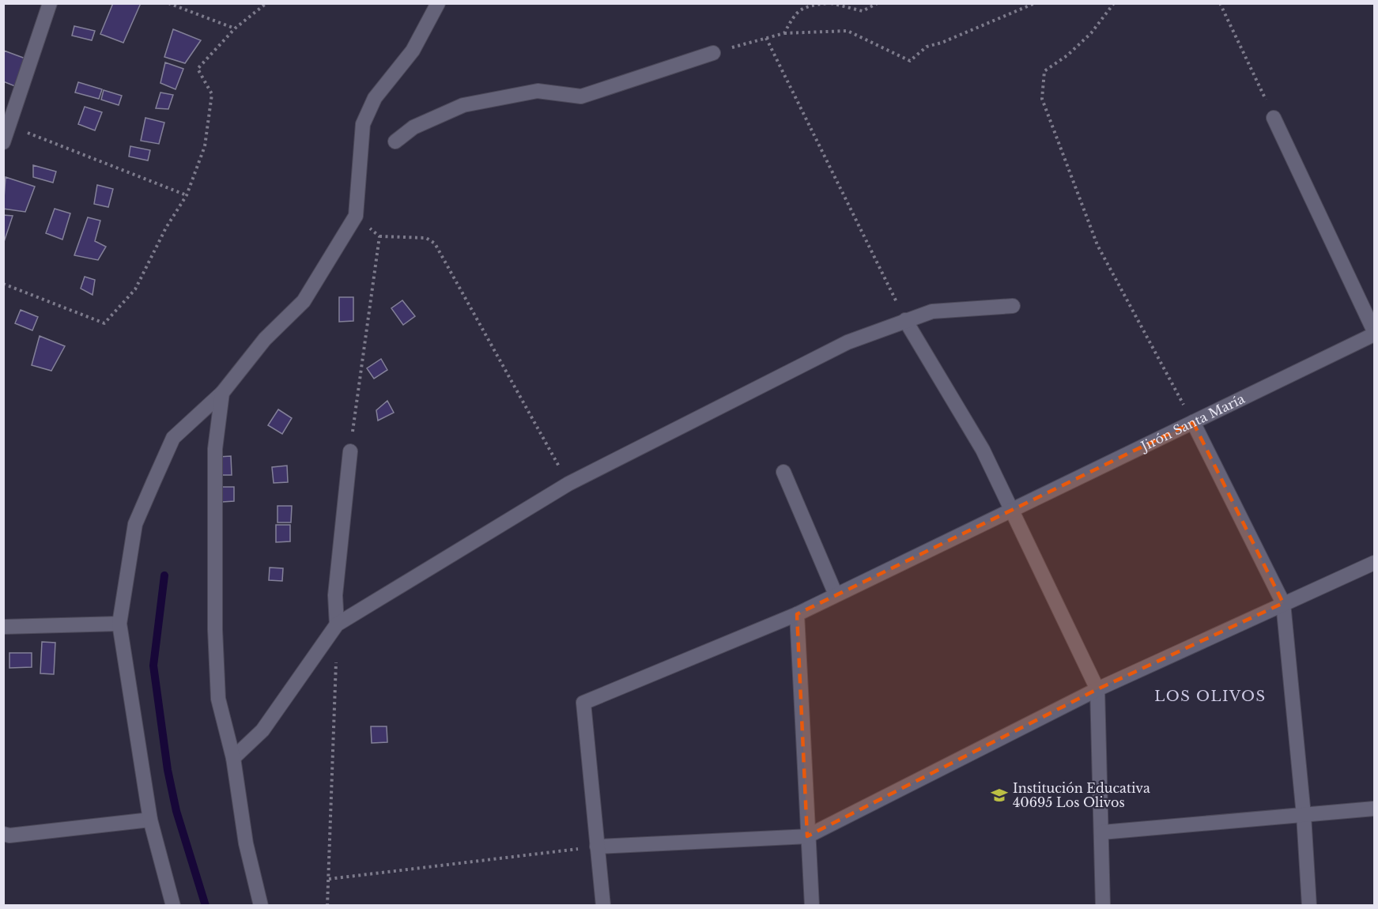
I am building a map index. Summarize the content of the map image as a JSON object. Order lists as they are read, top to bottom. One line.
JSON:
{"streets":{"street":["Jirón Santa María"]},"districts":["LOS OLIVOS"],"places":{"school or university":["Institución Educativa 40695 Los Olivos"]}}
